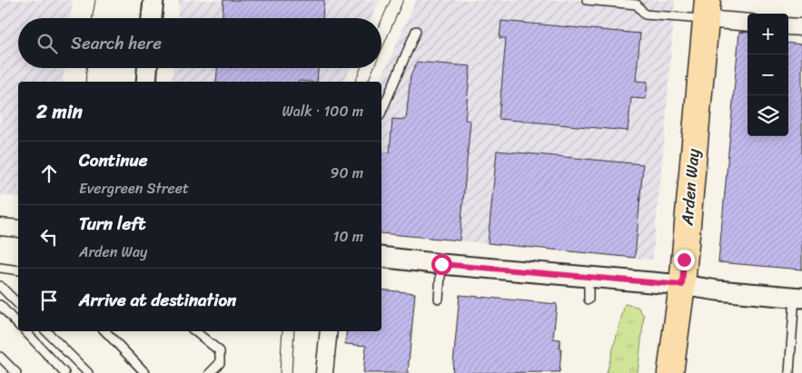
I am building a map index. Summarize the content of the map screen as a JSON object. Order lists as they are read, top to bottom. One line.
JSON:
{"streets":{"main road":["Arden Way"]},"page":{"map_buttons":["+","−"],"search":"Search here","heading":["2 min","Walk · 100 m"],"list":[["Continue","Evergreen Street","90 m"],["Turn left","Arden Way","10 m"],"Arrive at destination"]}}
